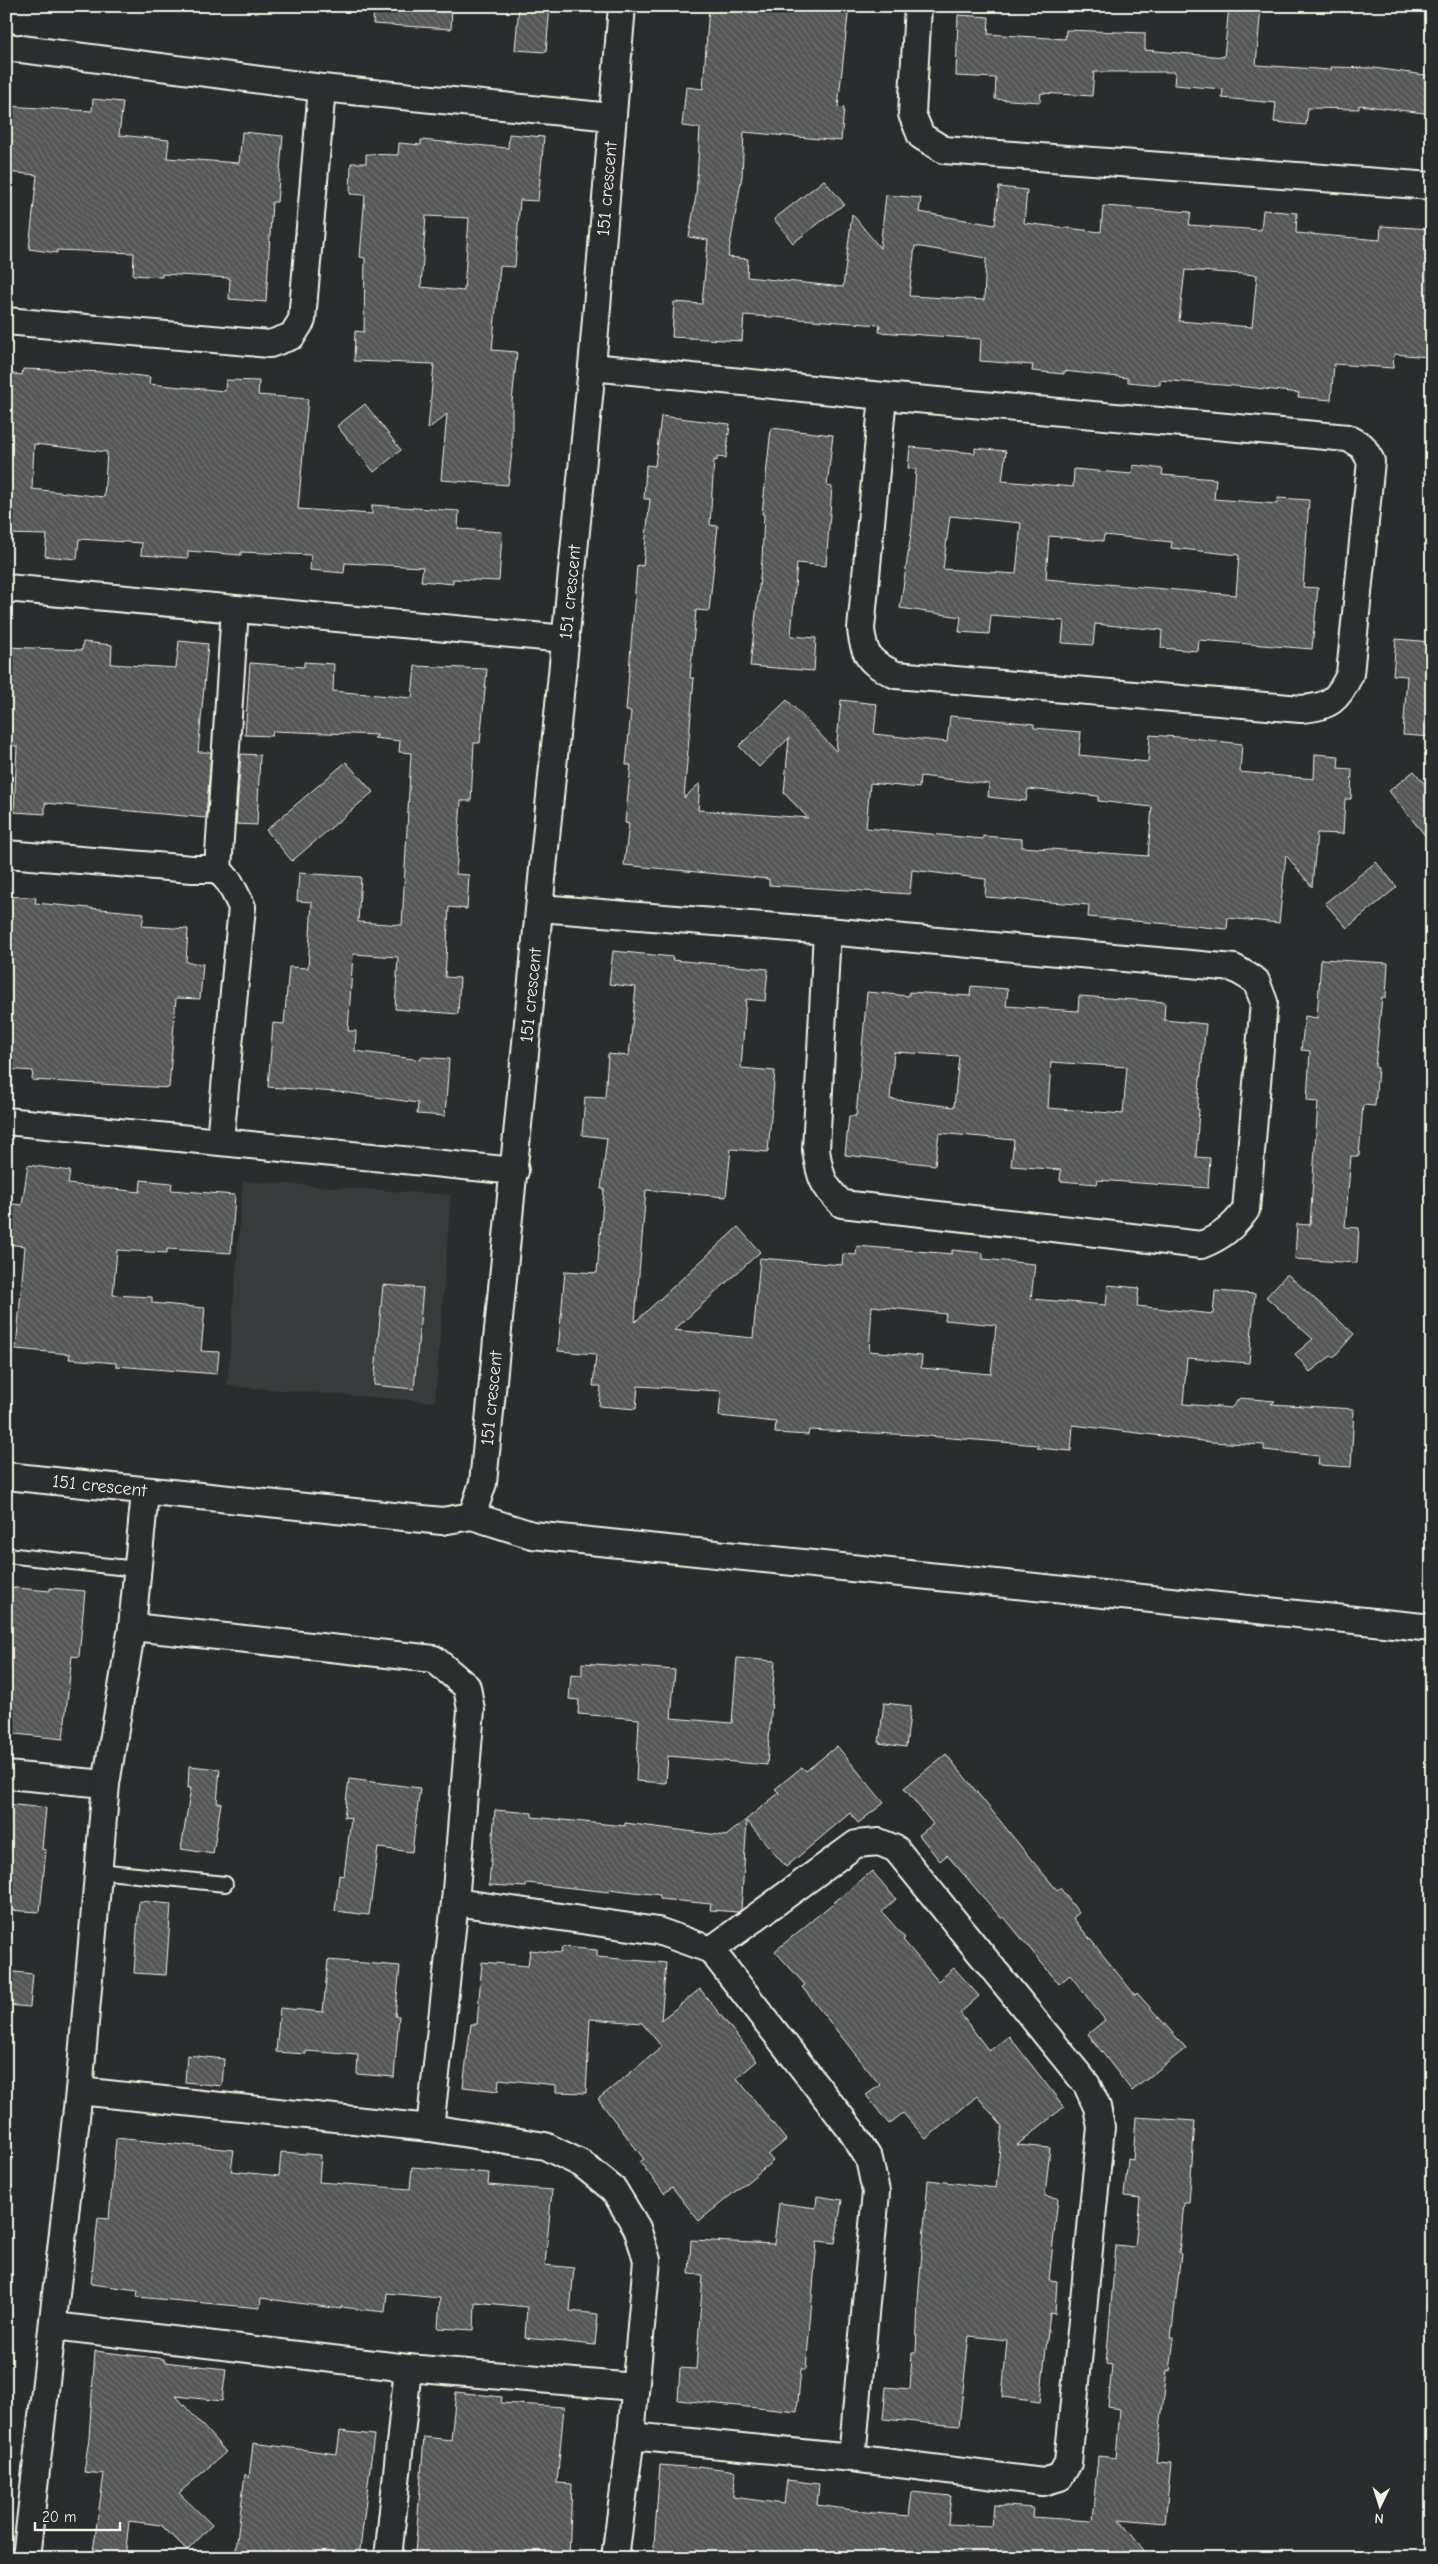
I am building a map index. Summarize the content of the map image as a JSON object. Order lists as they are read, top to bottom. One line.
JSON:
{"streets":{"street":["151 crescent"]},"scale_bar":"20 m","north":"bottom"}
